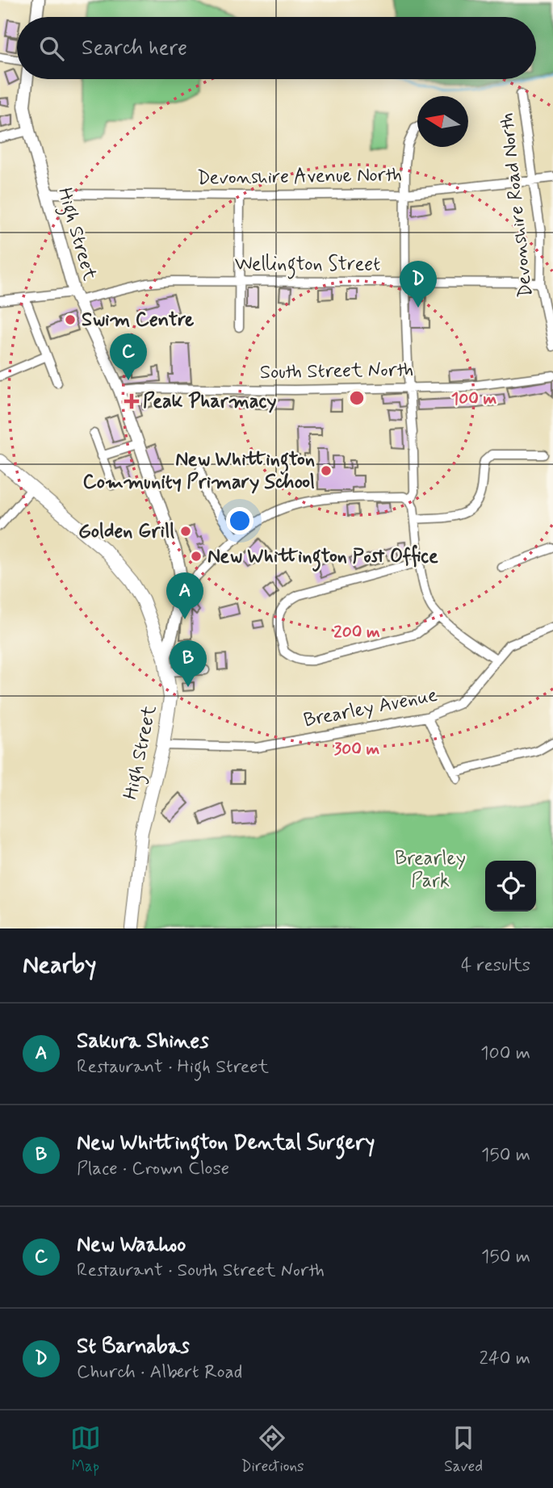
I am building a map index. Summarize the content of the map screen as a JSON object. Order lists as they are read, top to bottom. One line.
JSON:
{"streets":{"main road":["High Street"],"street":["Devonshire Avenue North","Devonshire Road North","Wellington Street","South Street North","Brearley Avenue"]},"crossings":[["Devonshire Avenue North","Devonshire Road North"],["Devonshire Avenue North","High Street"],["Devonshire Road North","Wellington Street"],["High Street","Wellington Street"],["High Street","South Street North"],["High Street","Brearley Avenue"]],"parks":["Brearley Park"],"places":{"other":["Swim Centre","New Whittington Community Primary School","Golden Grill","New Whittington Post Office"],"health":["Peak Pharmacy"]},"north":"left","page":{"search":"Search here","pins":["D","C","A","B"],"heading":["Nearby","4 results"],"list":[{"mark":"A","name":"Sakura Shines","note":"Restaurant · High Street","value":"100 m"},{"mark":"B","name":"New Whittington Dental Surgery","note":"Place · Crown Close","value":"150 m"},{"mark":"C","name":"New Waahoo","note":"Restaurant · South Street North","value":"150 m"},{"mark":"D","name":"St Barnabas","note":"Church · Albert Road","value":"240 m"}],"nav":["Map","Directions","Saved"]},"rings":["100 m","200 m","300 m"]}
